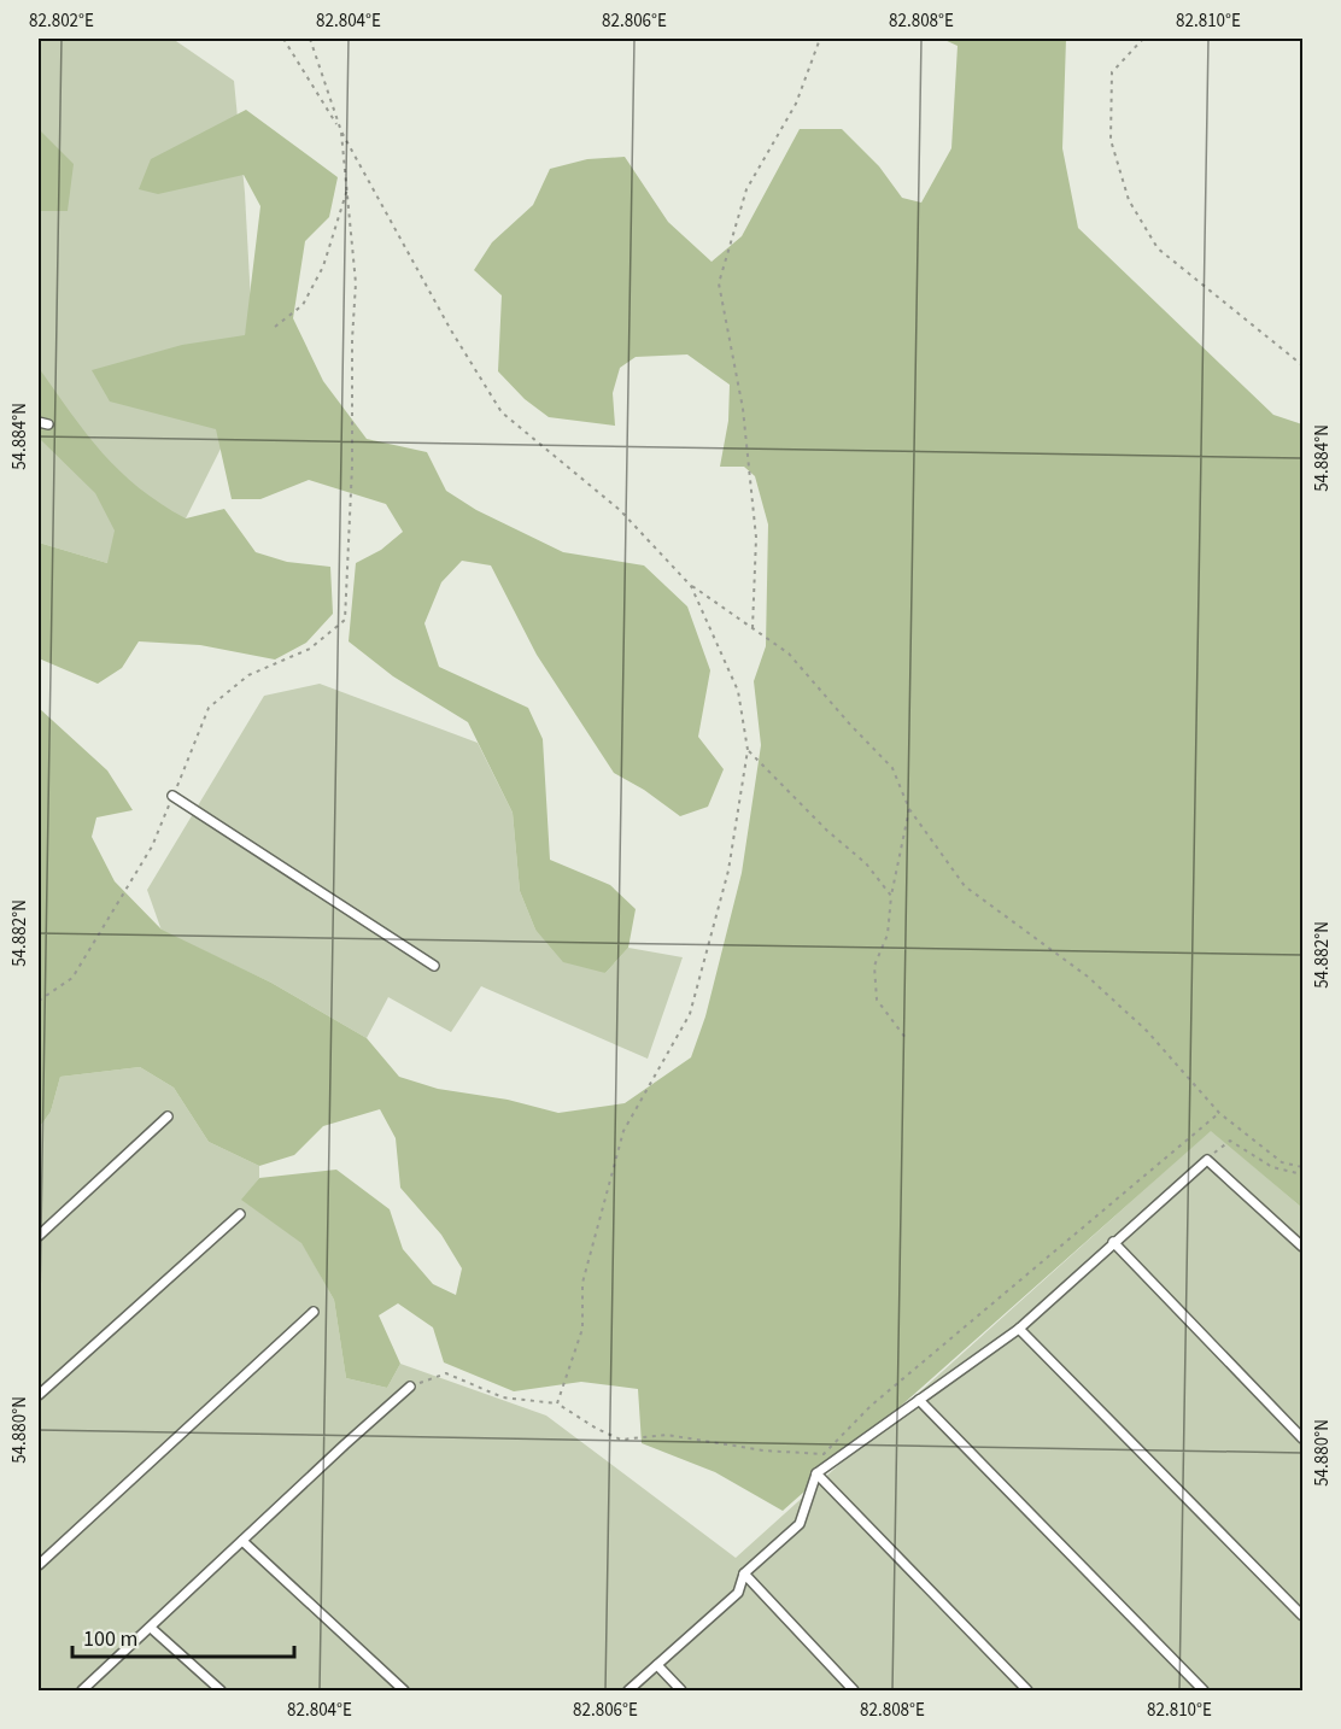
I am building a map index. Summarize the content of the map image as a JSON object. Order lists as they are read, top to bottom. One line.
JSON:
{"scale_bar":"100 m","coordinates":["82.802°E","82.804°E","82.806°E","82.808°E","82.810°E","54.884°N","54.882°N","54.880°N"]}
